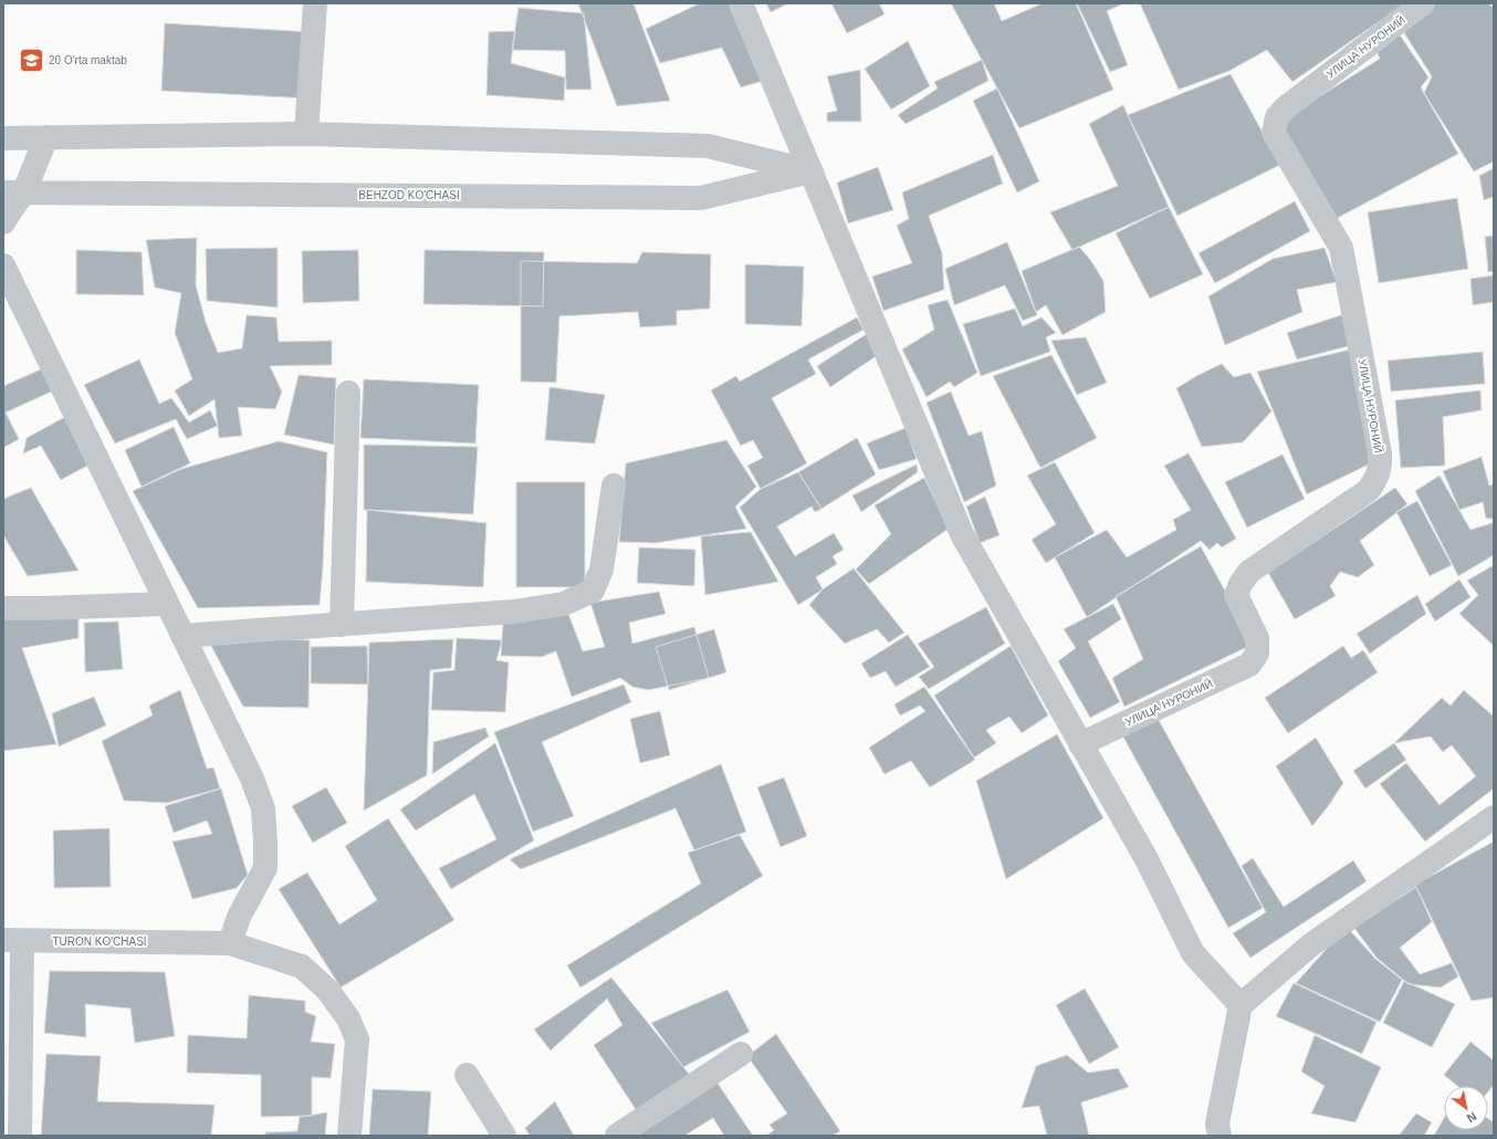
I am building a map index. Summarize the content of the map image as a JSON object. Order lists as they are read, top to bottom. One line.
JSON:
{"streets":{"street":["УЛИЦА НУРОНИЙ","BEHZOD KO'CHASI","TURON KO'CHASI"]},"places":{"school or university":["20 O'rta maktab"]},"north":"bottom right"}
